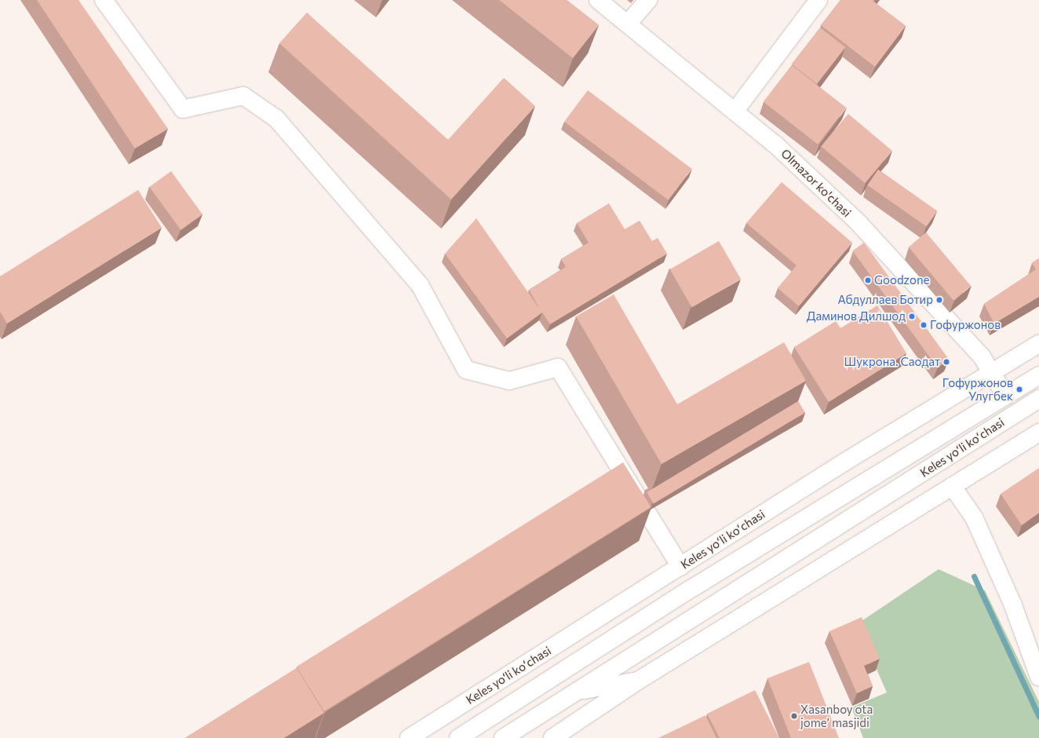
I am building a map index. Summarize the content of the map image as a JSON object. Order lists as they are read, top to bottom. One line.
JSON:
{"streets":{"street":["Olmazor ko'chasi","Keles yoʻli koʻchasi"]},"crossings":[["Olmazor ko'chasi","Keles yoʻli koʻchasi"]],"places":["Goodzone","Абдуллаев Ботир","Даминов Дилшод","Гофуржонов","Шукрона. Саодат","Гофуржонов Улугбек","Xasanboy ota jome’ masjidi"]}
